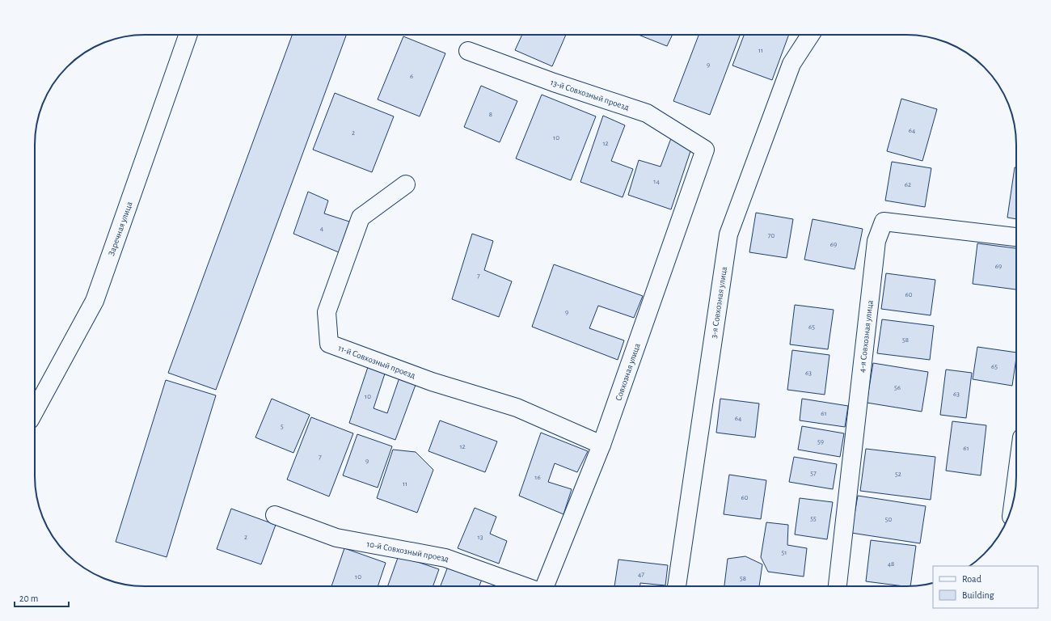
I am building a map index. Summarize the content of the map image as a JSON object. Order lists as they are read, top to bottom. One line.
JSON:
{"streets":{"street":["13-й Совхозный проезд","Заречная улица","3-я Совхозная улица","4-я Совхозная улица","11-й Совхозный проезд","Совхозная улица","10-й Совхозный проезд"]},"crossings":[["13-й Совхозный проезд","Совхозная улица"],["11-й Совхозный проезд","Совхозная улица"]],"house_numbers":["11","9","6","8","64","2","10","12","14","62","4","70","69","69","7","60","9","65","58","65","63","56","63","10","61","64","5","59","12","61","7","9","57","52","16","11","60","55","50","2","13","51","48","47","10","58"],"legend":["Road","Building"],"scale_bar":"20 m"}
